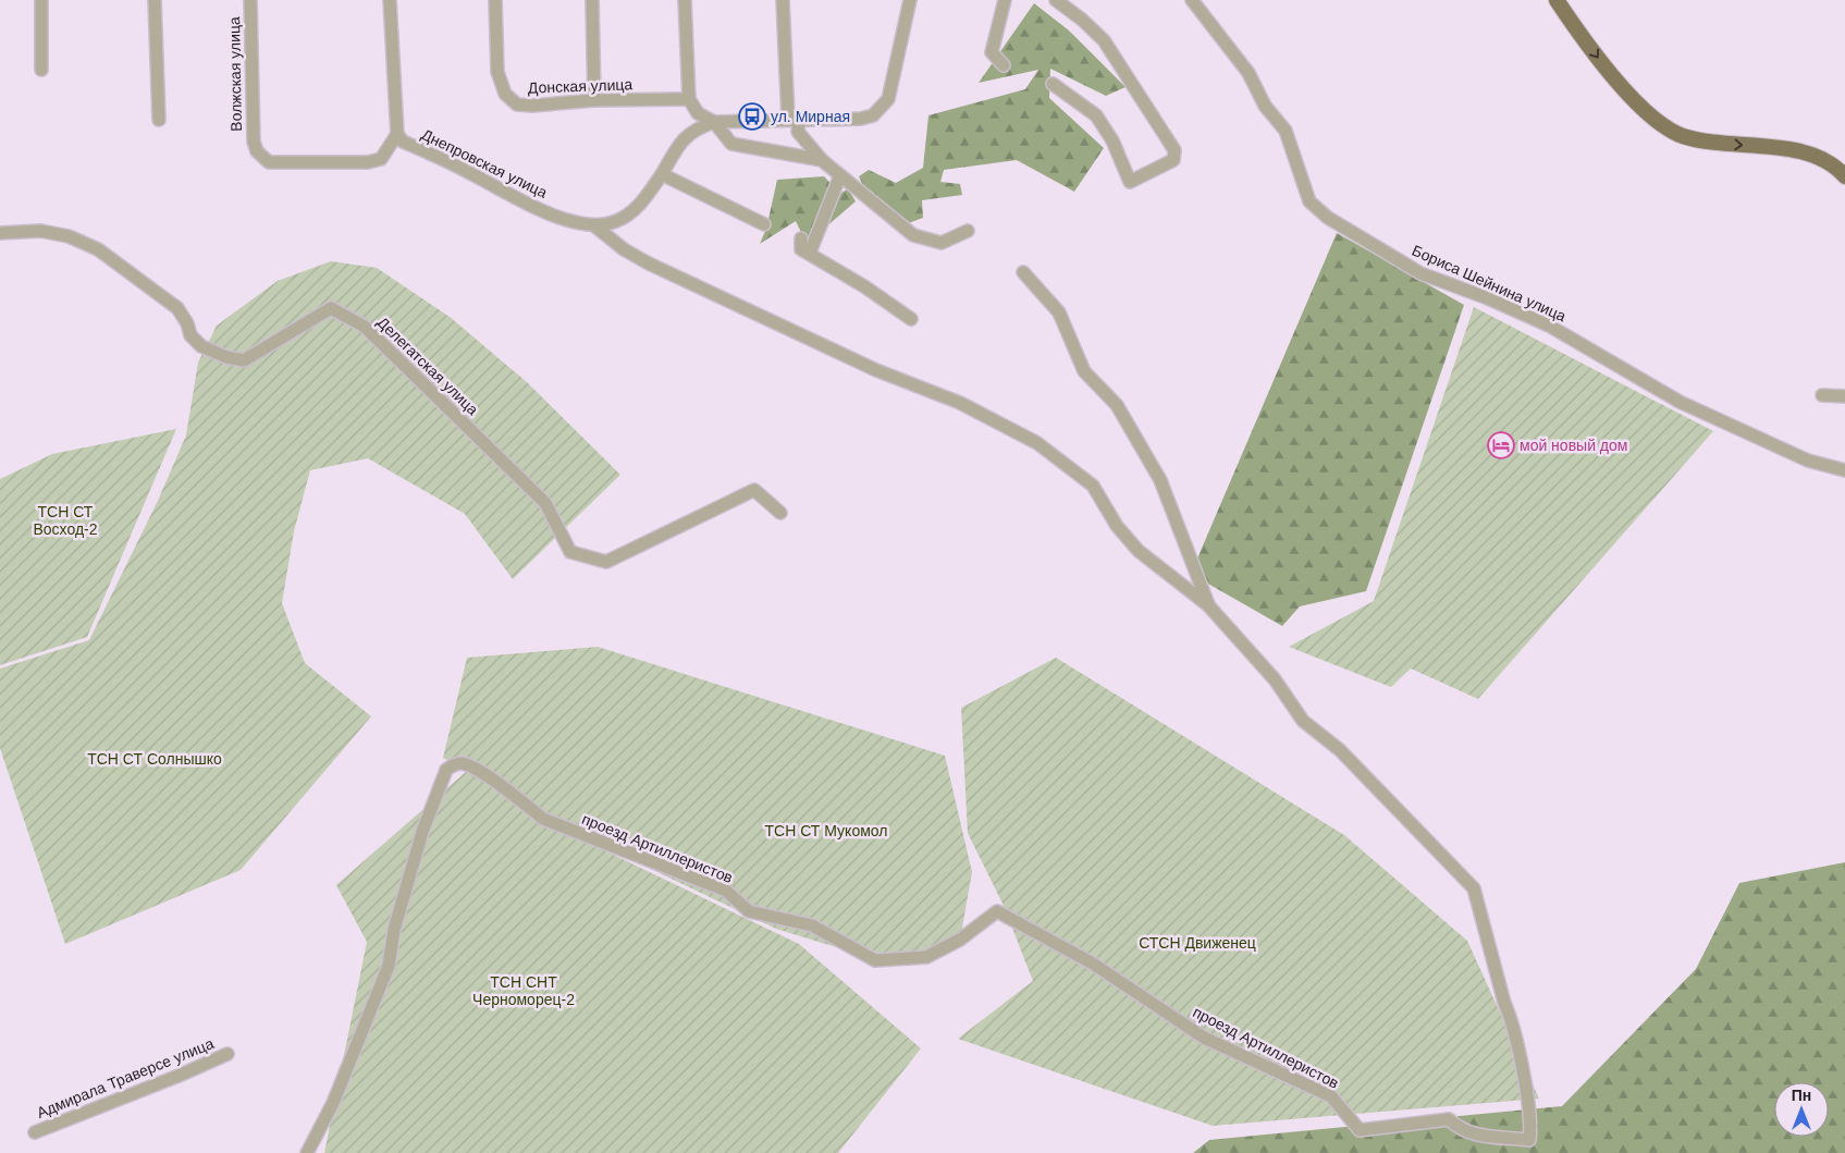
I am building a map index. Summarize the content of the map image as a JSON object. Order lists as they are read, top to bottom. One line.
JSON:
{"streets":{"street":["Волжская улица","Донская улица","Днепровская улица","Бориса Шейнина улица","Делегатская улица","проезд Артиллеристов","Адмирала Траверсе улица"]},"crossings":[["Волжская улица","Днепровская улица"],["Днепровская улица","проезд Артиллеристов"]],"parks":["ТСН СТ Восход-2","ТСН СТ Солнышко","ТСН СТ Мукомол","СТСН Движенец","ТСН СНТ Черноморец-2"],"places":{"bus stop":["ул. Мирная"],"hotel":["мой новый дом"]},"north":"top"}
